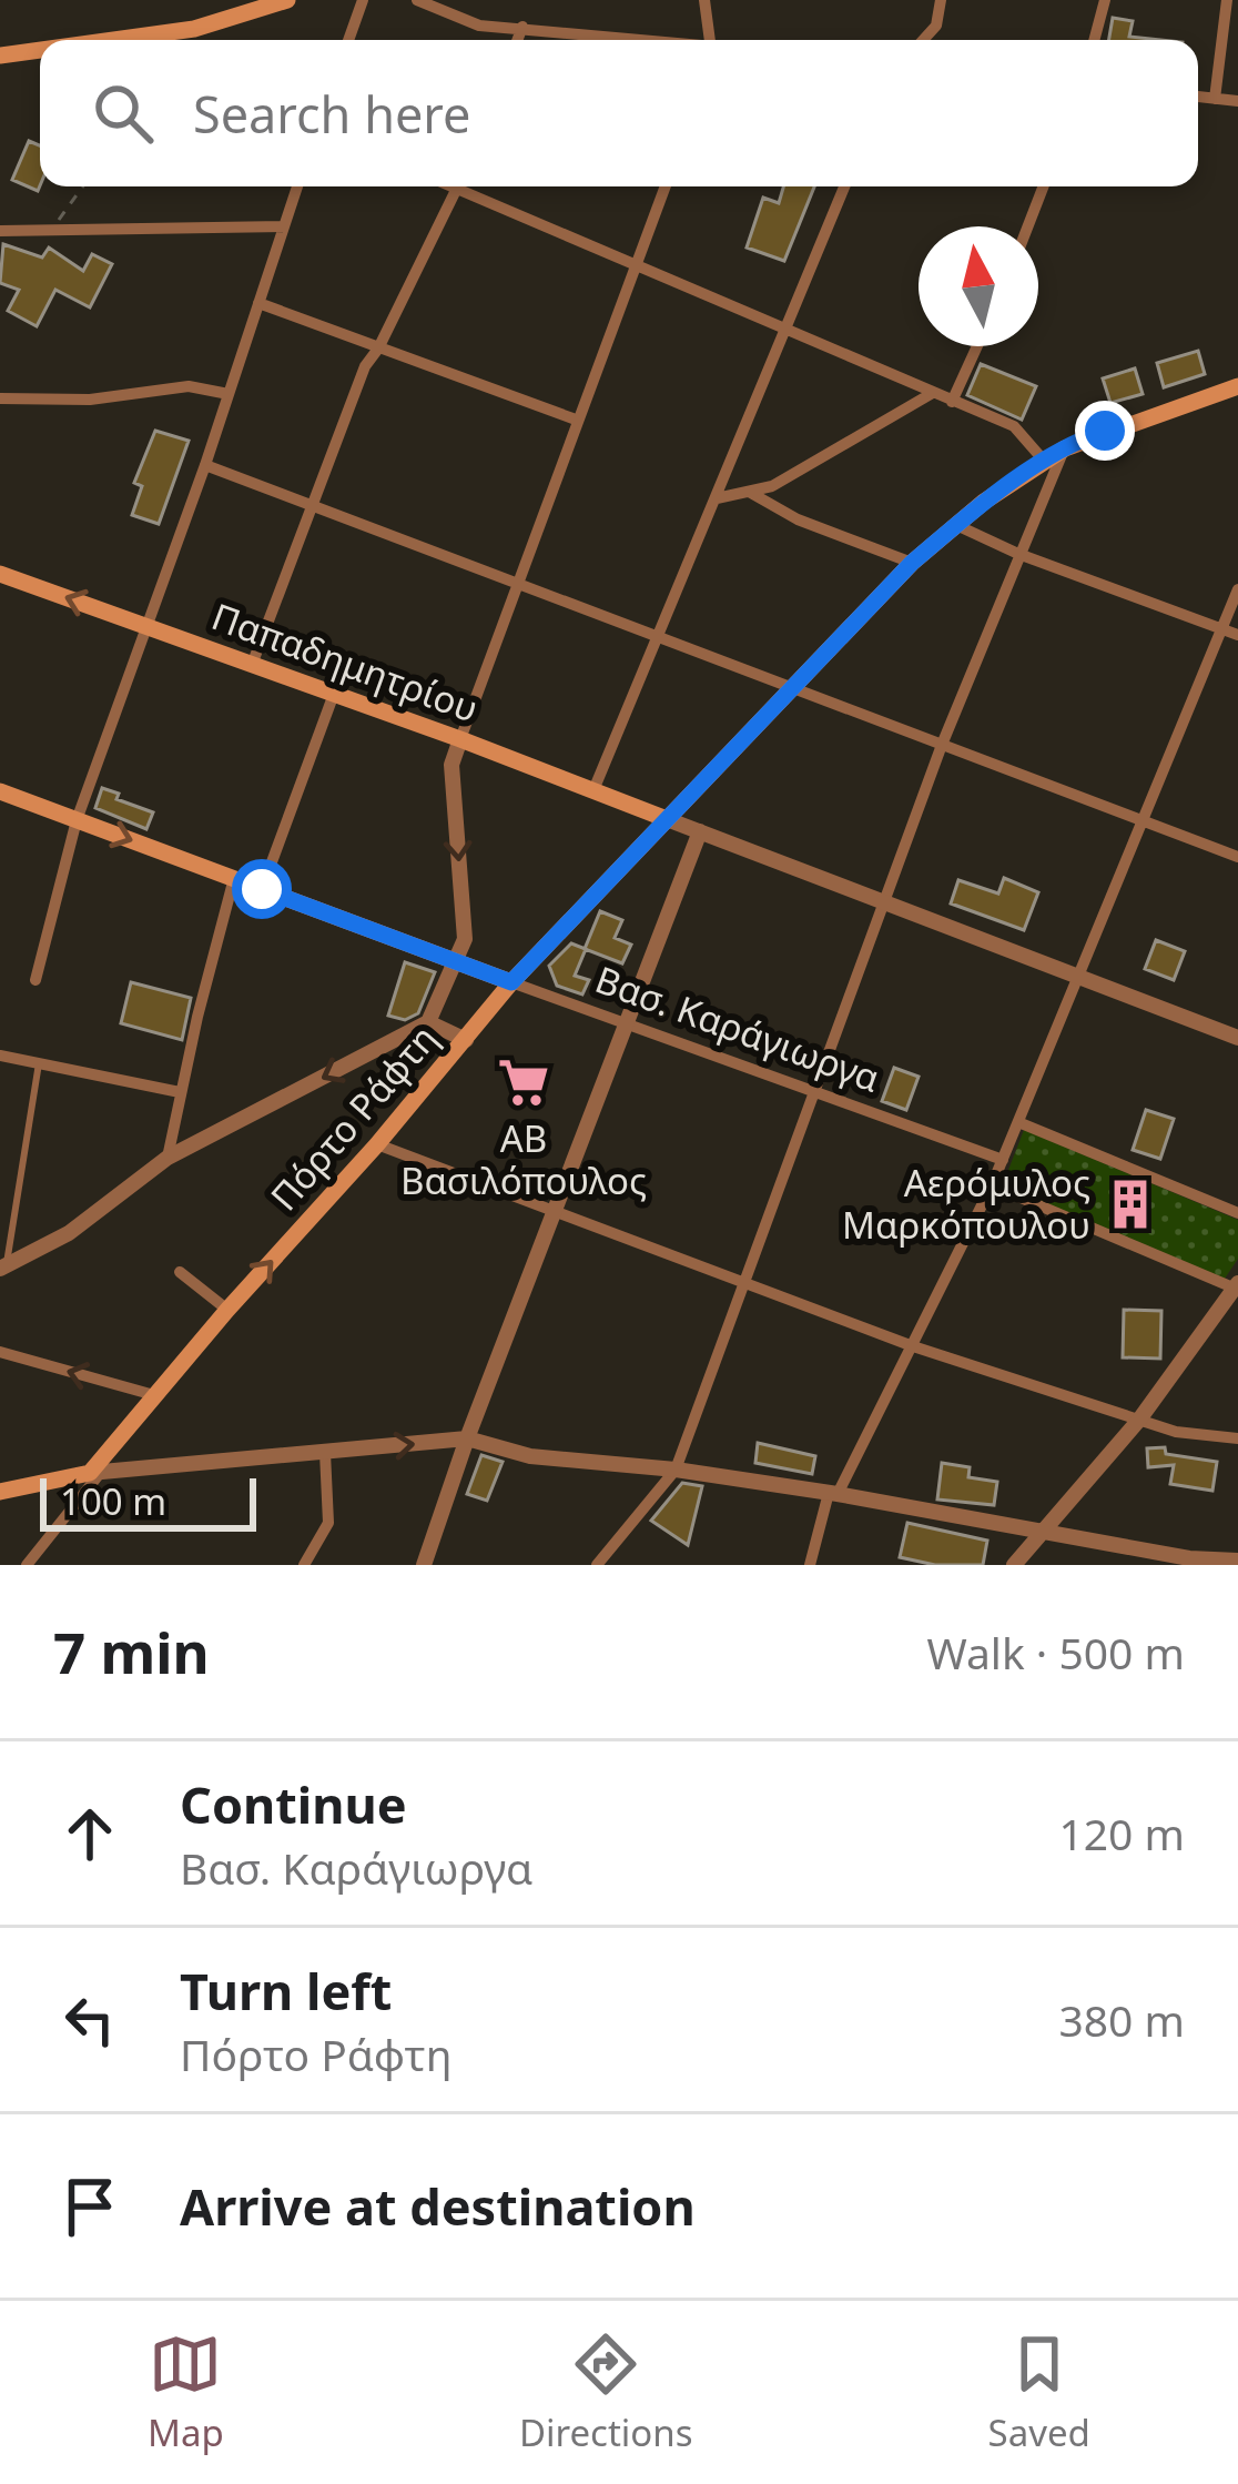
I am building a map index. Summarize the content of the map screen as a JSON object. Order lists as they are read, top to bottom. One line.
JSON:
{"streets":{"main road":["Παπαδημητρίου","Βασ. Καράγιωργα","Πόρτο Ράφτη"]},"crossings":[["Παπαδημητρίου","Πόρτο Ράφτη"],["Βασ. Καράγιωργα","Πόρτο Ράφτη"]],"places":{"supermarket":["ΑΒ Βασιλόπουλος"],"building":["Αερόμυλος Μαρκόπουλου"]},"scale_bar":"100 m","north":"top","page":{"search":"Search here","scale":"100 m","heading":["7 min","Walk · 500 m"],"list":[["Continue","Βασ. Καράγιωργα","120 m"],["Turn left","Πόρτο Ράφτη","380 m"],"Arrive at destination"],"nav":["Map","Directions","Saved"]}}
